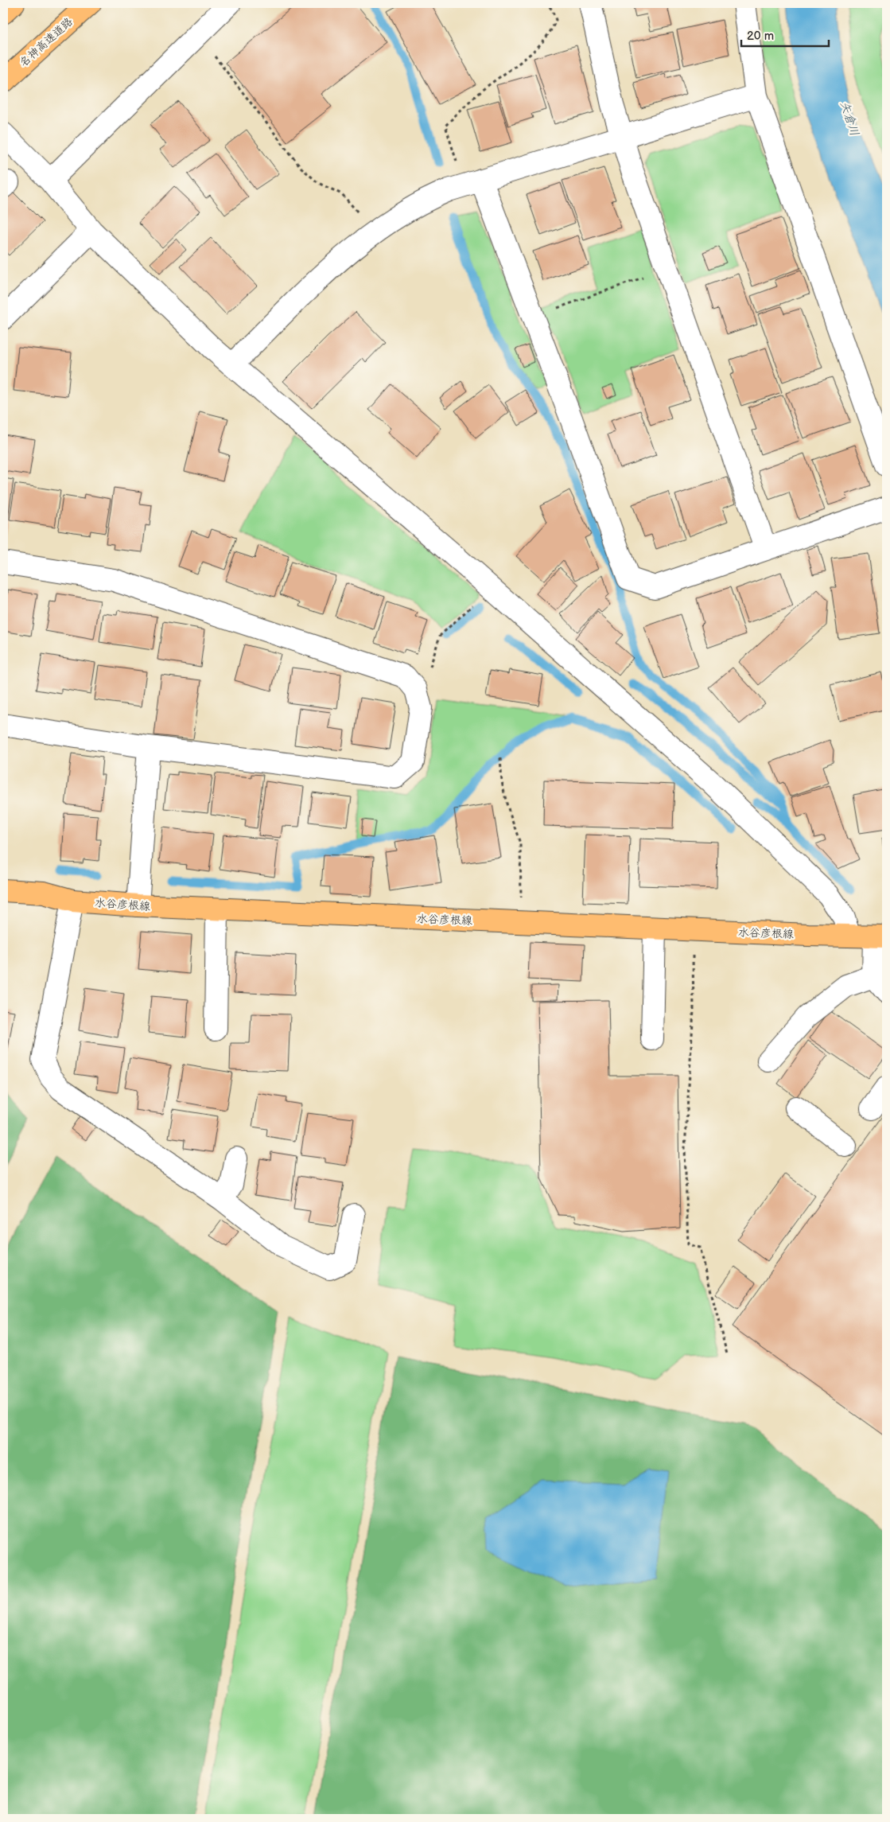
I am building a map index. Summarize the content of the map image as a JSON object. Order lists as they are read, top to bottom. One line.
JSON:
{"streets":{"main road":["名神高速道路","水谷彦根線"]},"water":["矢倉川"],"scale_bar":"20 m"}
